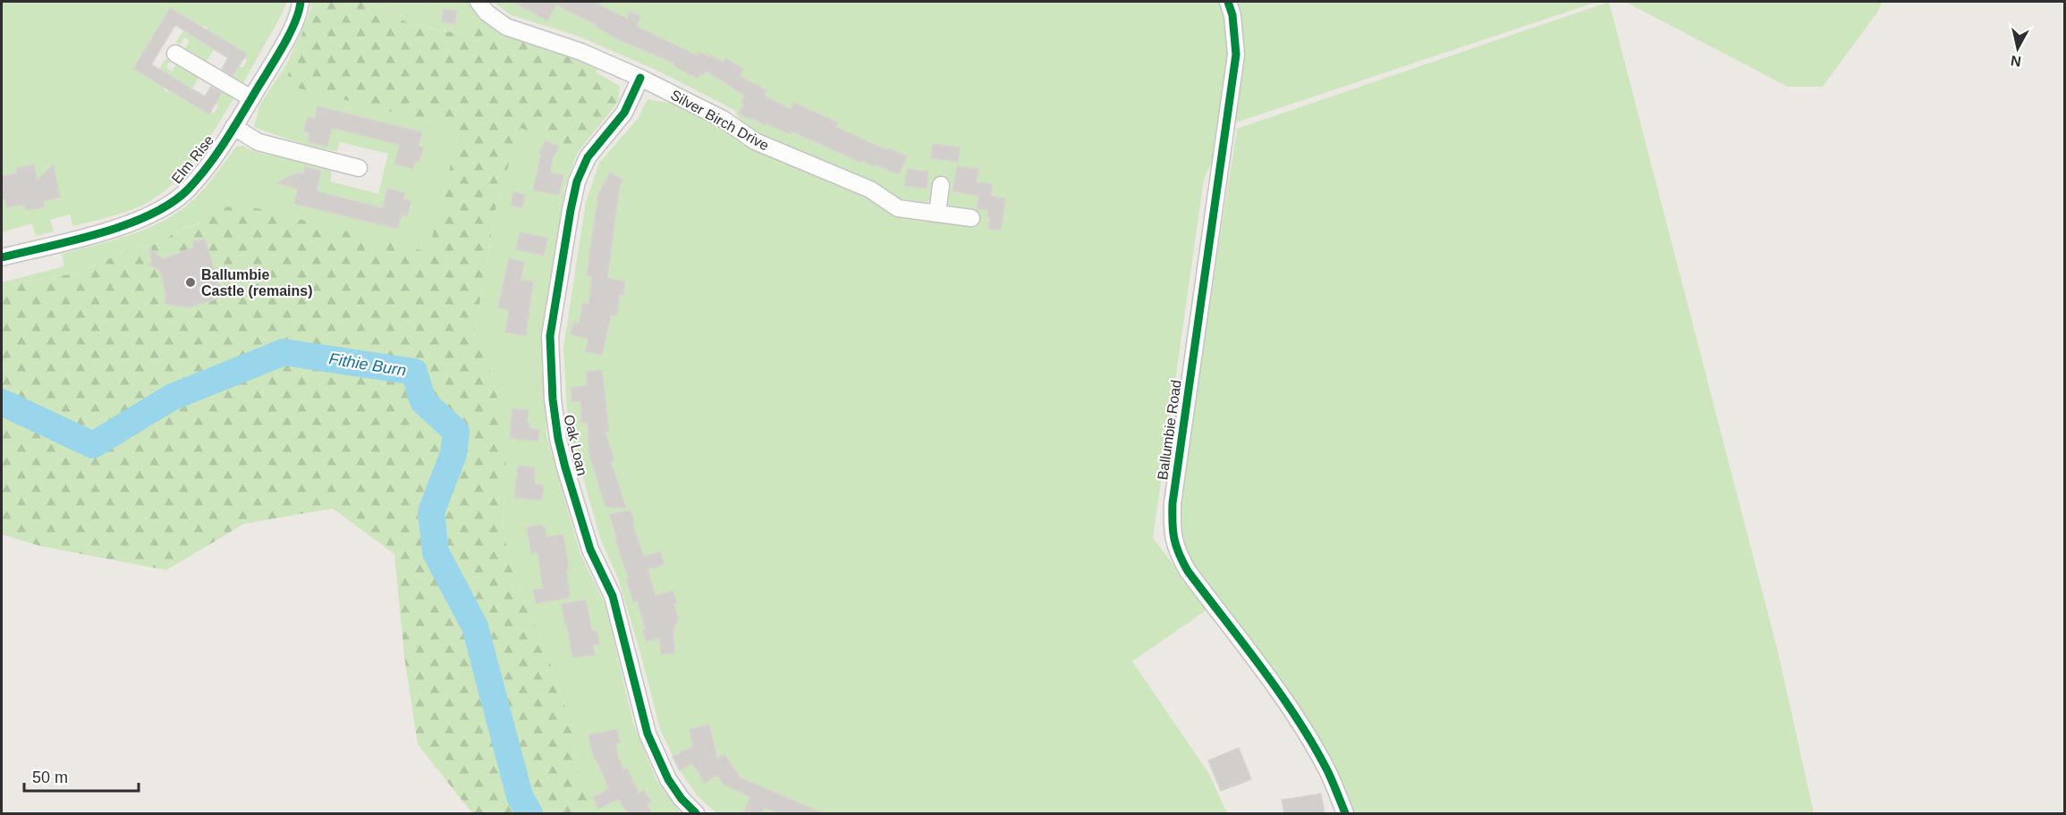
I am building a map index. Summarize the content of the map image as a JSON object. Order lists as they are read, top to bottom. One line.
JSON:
{"streets":{"street":["Silver Birch Drive","Elm Rise","Ballumbie Road","Oak Loan"]},"crossings":[["Silver Birch Drive","Oak Loan"]],"water":["Fithie Burn"],"places":["Ballumbie Castle (remains)"],"scale_bar":"50 m","north":"bottom"}
